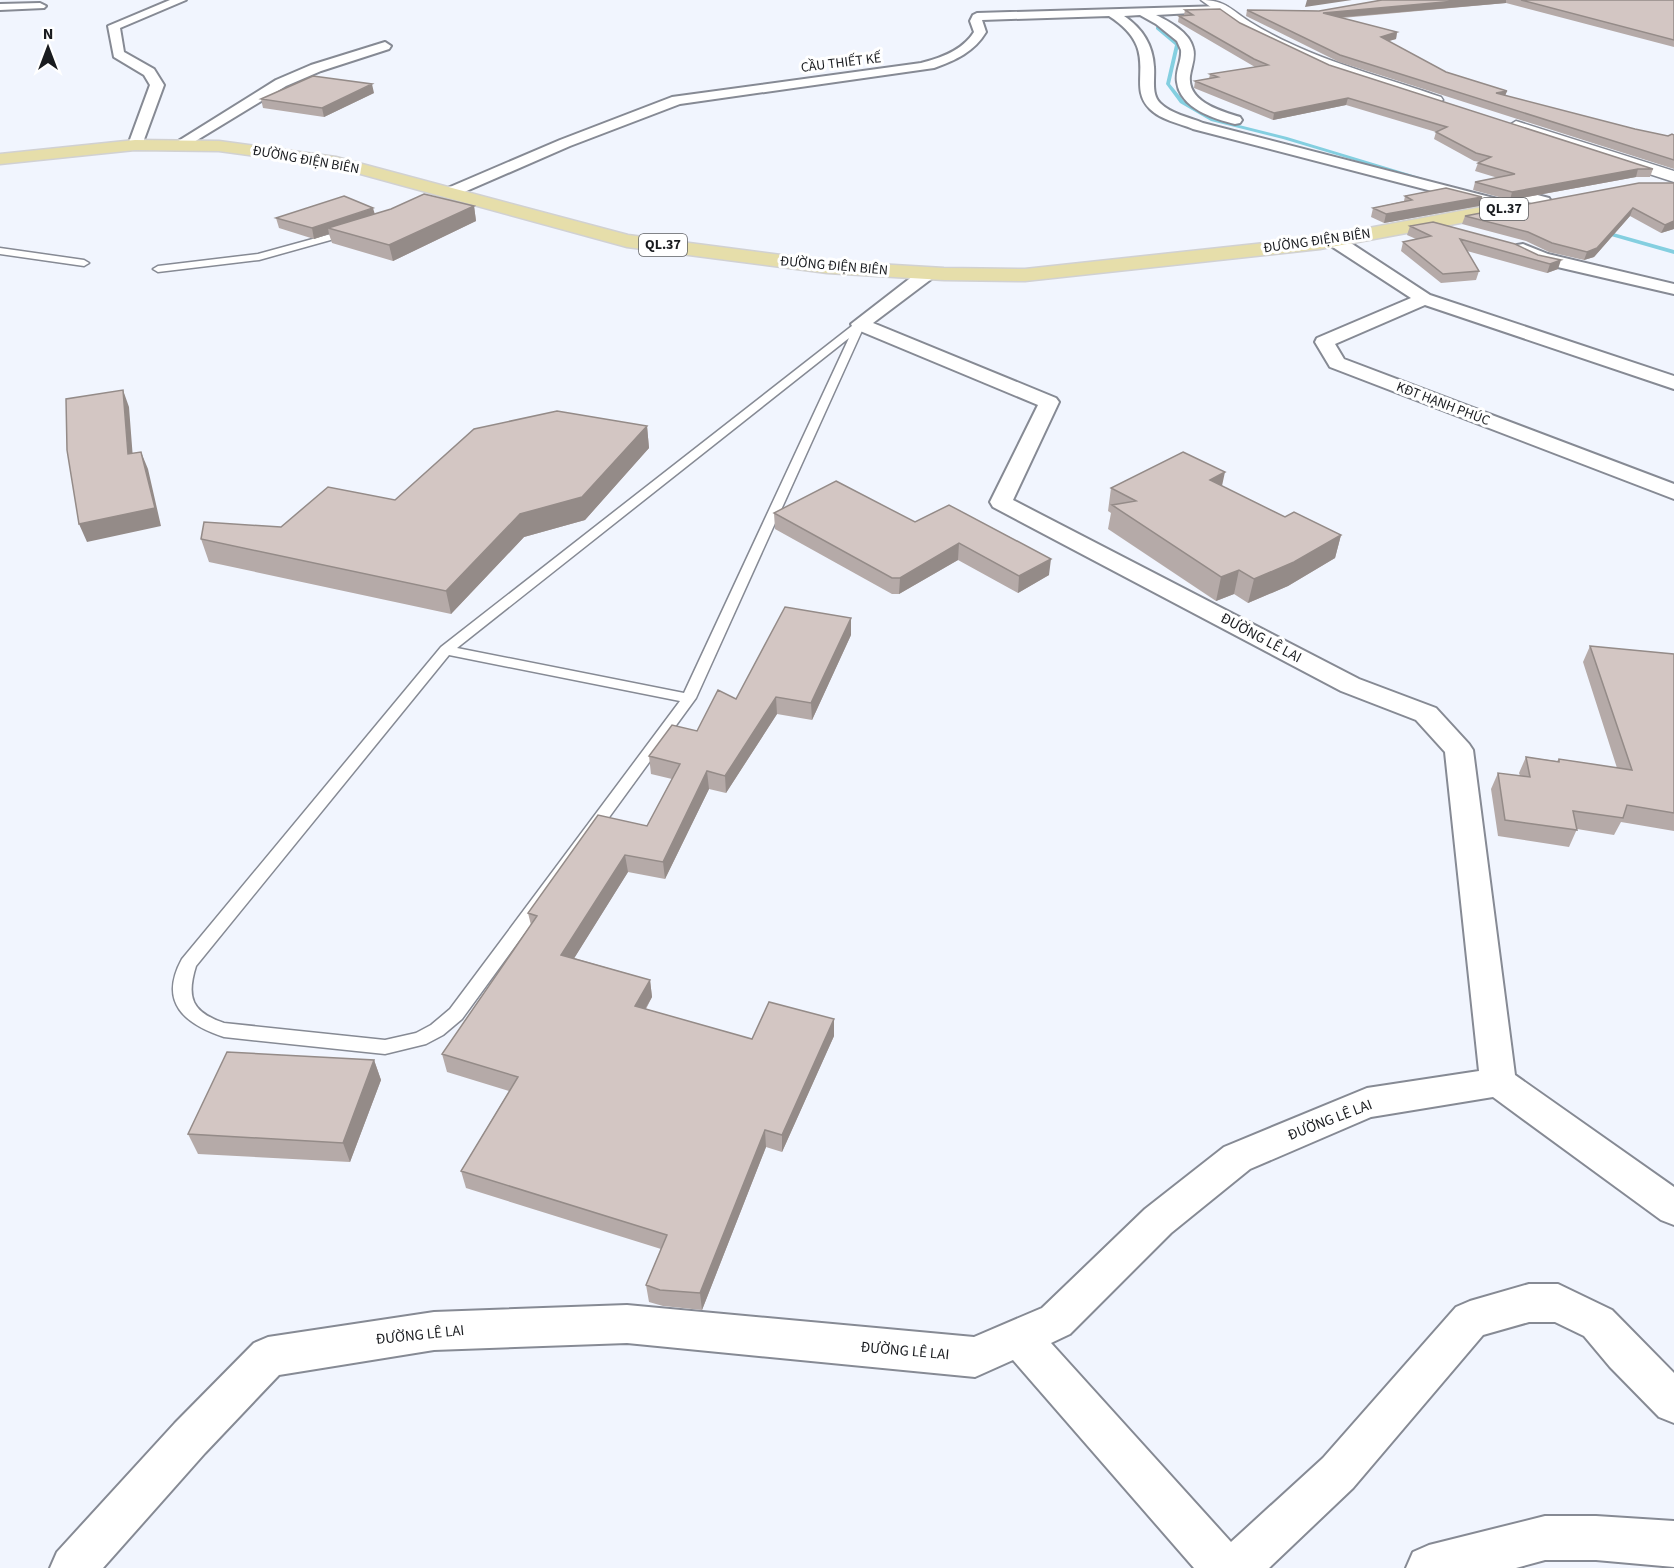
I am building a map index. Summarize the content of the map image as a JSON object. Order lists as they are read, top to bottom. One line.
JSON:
{"streets":{"main road":["ĐƯỜNG ĐIỆN BIÊN","QL.37"],"street":["CẦU THIẾT KẾ","KĐT HẠNH PHÚC","ĐƯỜNG LÊ LAI"]},"crossings":[["CẦU THIẾT KẾ","ĐƯỜNG ĐIỆN BIÊN"]],"north":"top"}
